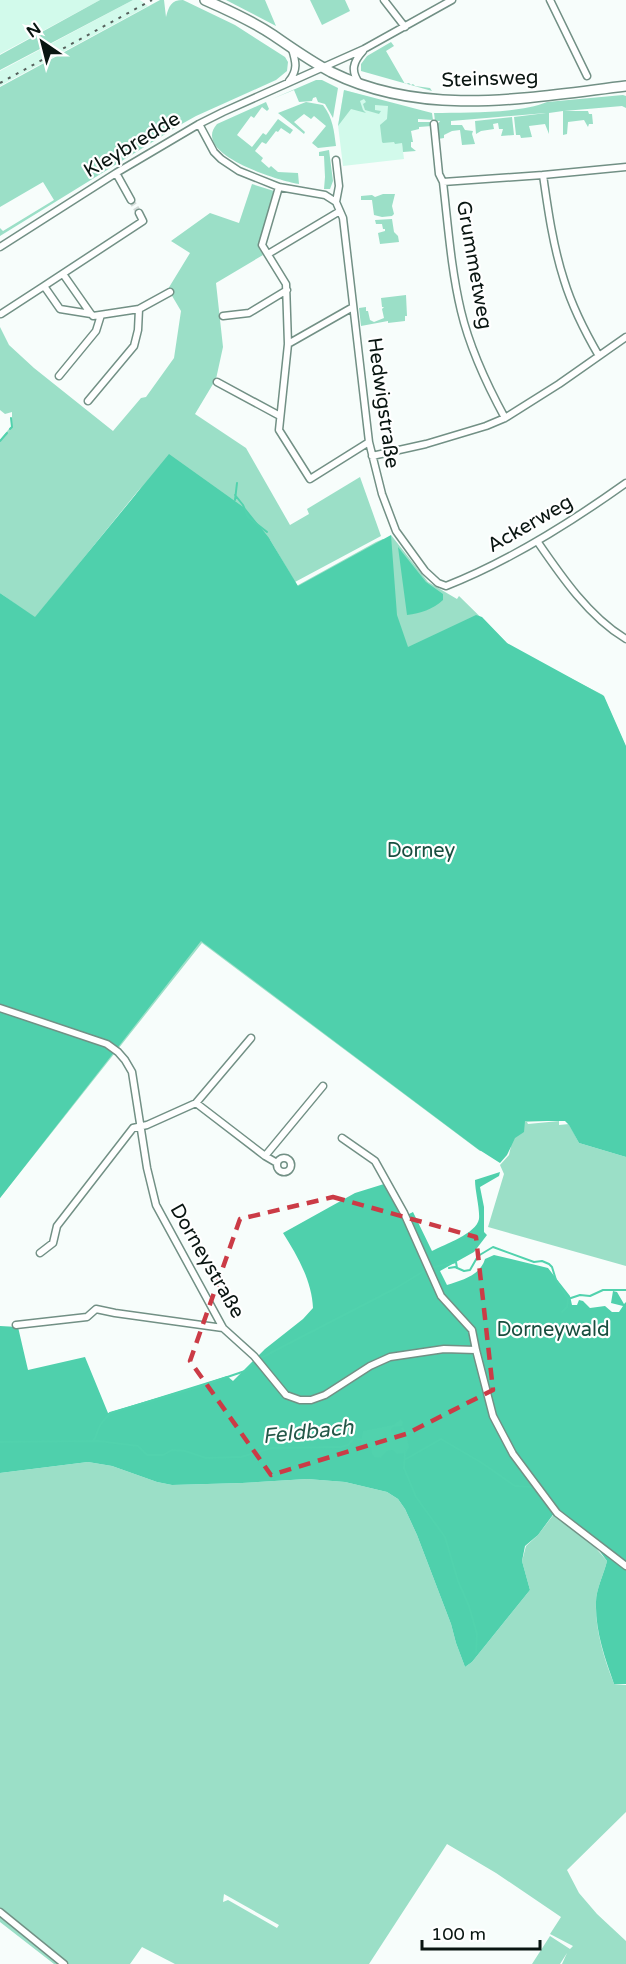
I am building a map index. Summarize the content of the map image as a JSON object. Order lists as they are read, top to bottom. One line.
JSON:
{"streets":{"main road":["Steinsweg"],"street":["Kleybredde","Grummetweg","Hedwigstraße","Ackerweg","Dorneystraße"]},"crossings":[["Steinsweg","Kleybredde"],["Hedwigstraße","Ackerweg"]],"water":["Feldbach"],"parks":["Dorney","Dorneywald"],"scale_bar":"100 m","north":"top left"}
